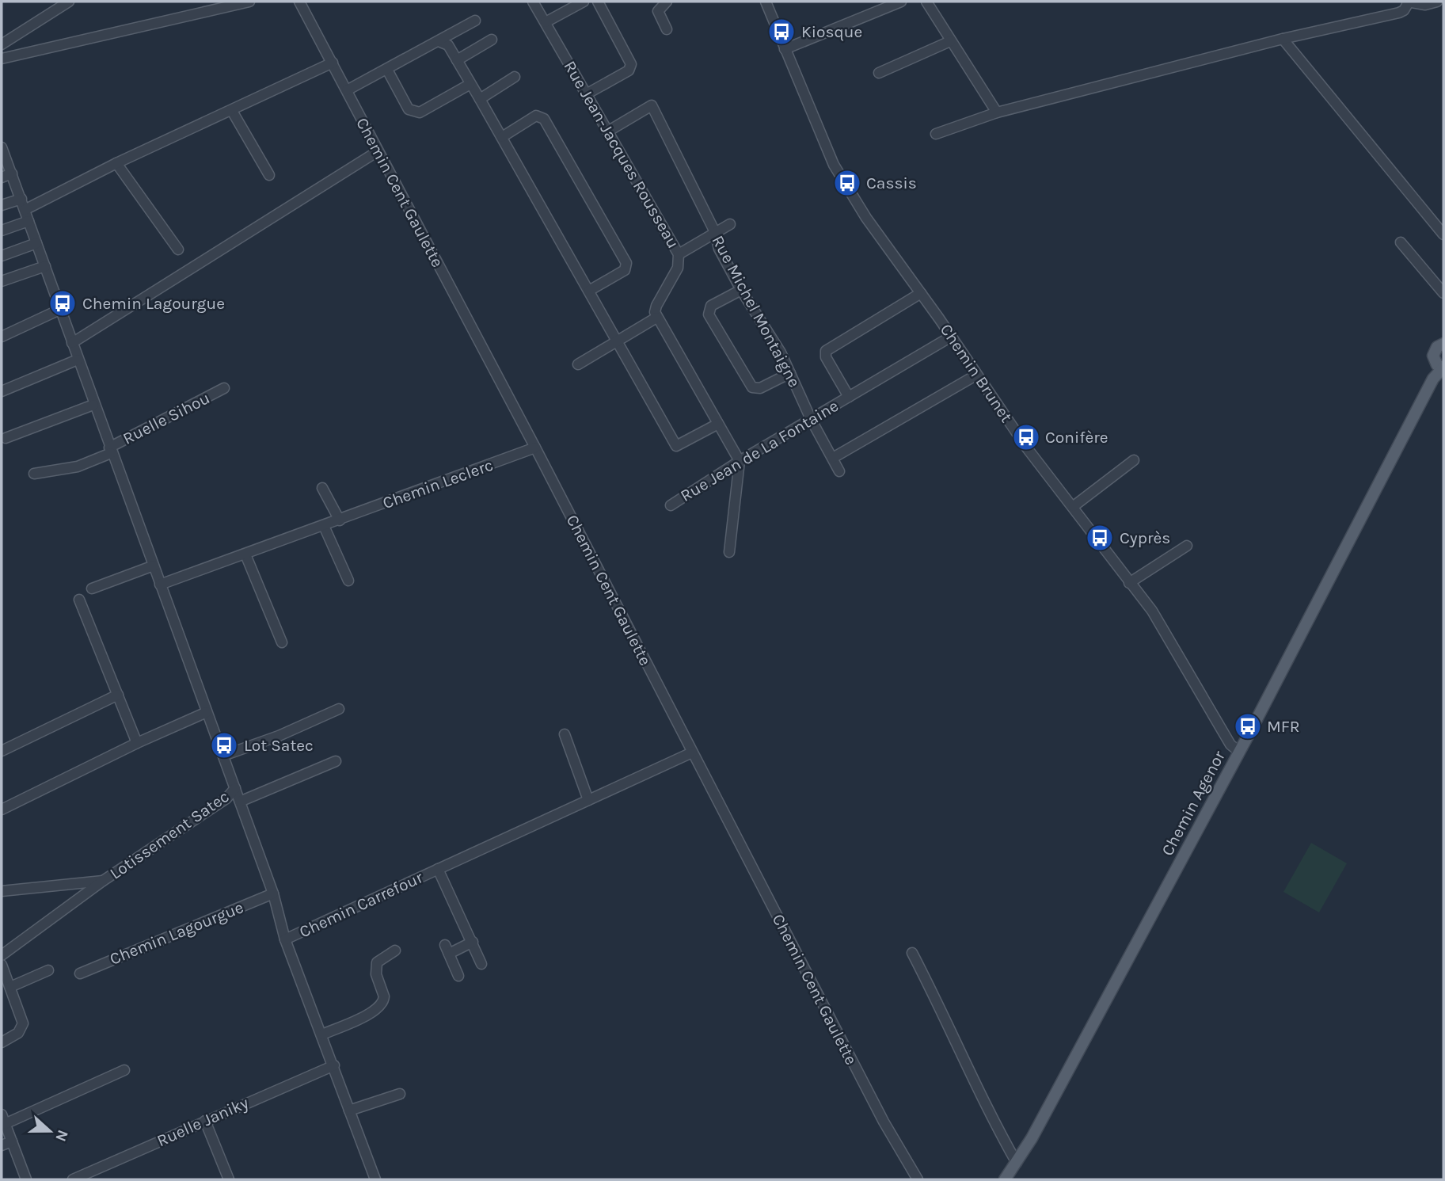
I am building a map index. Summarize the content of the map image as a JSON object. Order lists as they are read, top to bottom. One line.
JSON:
{"streets":{"main road":["Chemin Agenor"],"street":["Rue Jean-Jacques Rousseau","Chemin Cent Gaulette","Rue Michel Montaigne","Chemin Brunet","Ruelle Sihou","Rue Jean de La Fontaine","Chemin Leclerc","Lotissement Satec","Chemin Carrefour","Chemin Lagourgue","Ruelle Janiky"]},"crossings":[["Rue Jean-Jacques Rousseau","Rue Michel Montaigne"],["Chemin Cent Gaulette","Chemin Leclerc"],["Chemin Cent Gaulette","Chemin Carrefour"],["Rue Michel Montaigne","Rue Jean de La Fontaine"],["Chemin Brunet","Rue Jean de La Fontaine"],["Chemin Brunet","Chemin Agenor"]],"places":{"bus stop":["Kiosque","Cassis","Chemin Lagourgue","Conifère","Cyprès","MFR","Lot Satec"]},"north":"right"}
